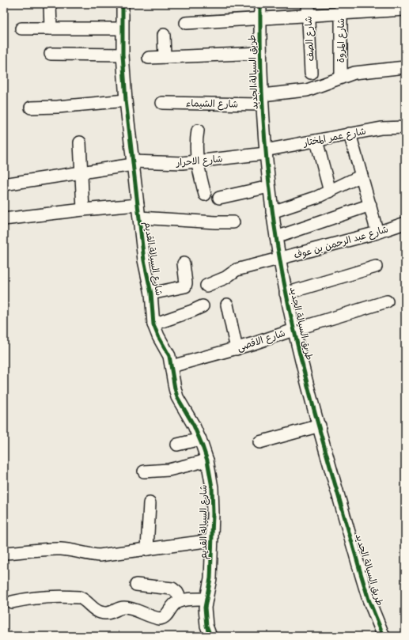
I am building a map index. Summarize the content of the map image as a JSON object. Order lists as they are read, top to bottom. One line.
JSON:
{"streets":{"street":["شارع الصف","شارع المروة","طريق السيالة الجديد","شارع الشيماء","شارع عمر المختار","شارع الاحرار","شارع عبد الرحمن بن عوف","شارع السيالة القديم","شارع الاقصى"]},"crossings":[["شارع المروة","شارع الشيماء"],["طريق السيالة الجديد","شارع الشيماء"],["طريق السيالة الجديد","شارع عمر المختار"],["طريق السيالة الجديد","شارع الاحرار"],["طريق السيالة الجديد","شارع عبد الرحمن بن عوف"],["طريق السيالة الجديد","شارع الاقصى"],["شارع عمر المختار","شارع الاحرار"],["شارع الاحرار","شارع السيالة القديم"],["شارع السيالة القديم","شارع الاقصى"]]}
